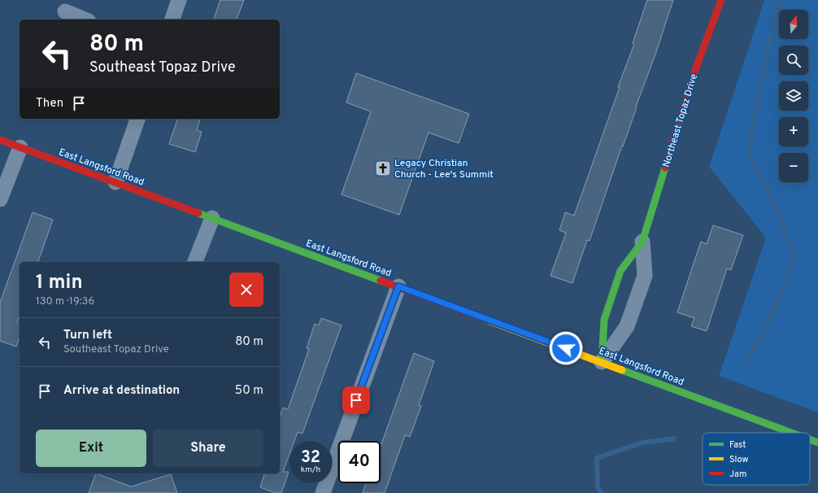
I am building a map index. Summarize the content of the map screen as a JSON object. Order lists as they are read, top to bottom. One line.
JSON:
{"streets":{"street":["Northeast Topaz Drive","East Langsford Road"]},"crossings":[["Northeast Topaz Drive","East Langsford Road"]],"places":{"church":["Legacy Christian Church - Lee's Summit"]},"legend":["Fast","Slow","Jam"],"north":"top","page":{"map_buttons":["+","−"],"turn":["80 m","Southeast Topaz Drive"],"then":"Then","heading":["1 min","130 m · 19:36"],"list":[{"name":"Turn left","note":"Southeast Topaz Drive","value":"80 m"},{"name":"Arrive at destination","value":"50 m"}],"buttons":["Exit","Share"],"speed":"32 km/h","limit":"40"}}
